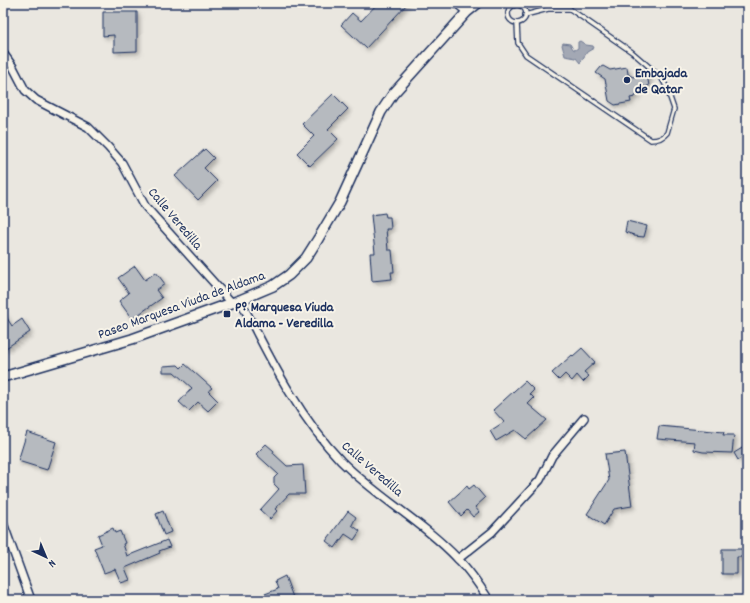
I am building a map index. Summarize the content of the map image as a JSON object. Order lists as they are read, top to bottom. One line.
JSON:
{"streets":{"street":["Calle Veredilla","Paseo Marquesa Viuda de Aldama"]},"crossings":[["Calle Veredilla","Paseo Marquesa Viuda de Aldama"]],"places":{"other":["Embajada de Qatar"],"transit":["Pº Marquesa Viuda Aldama - Veredilla"]},"north":"bottom right"}
